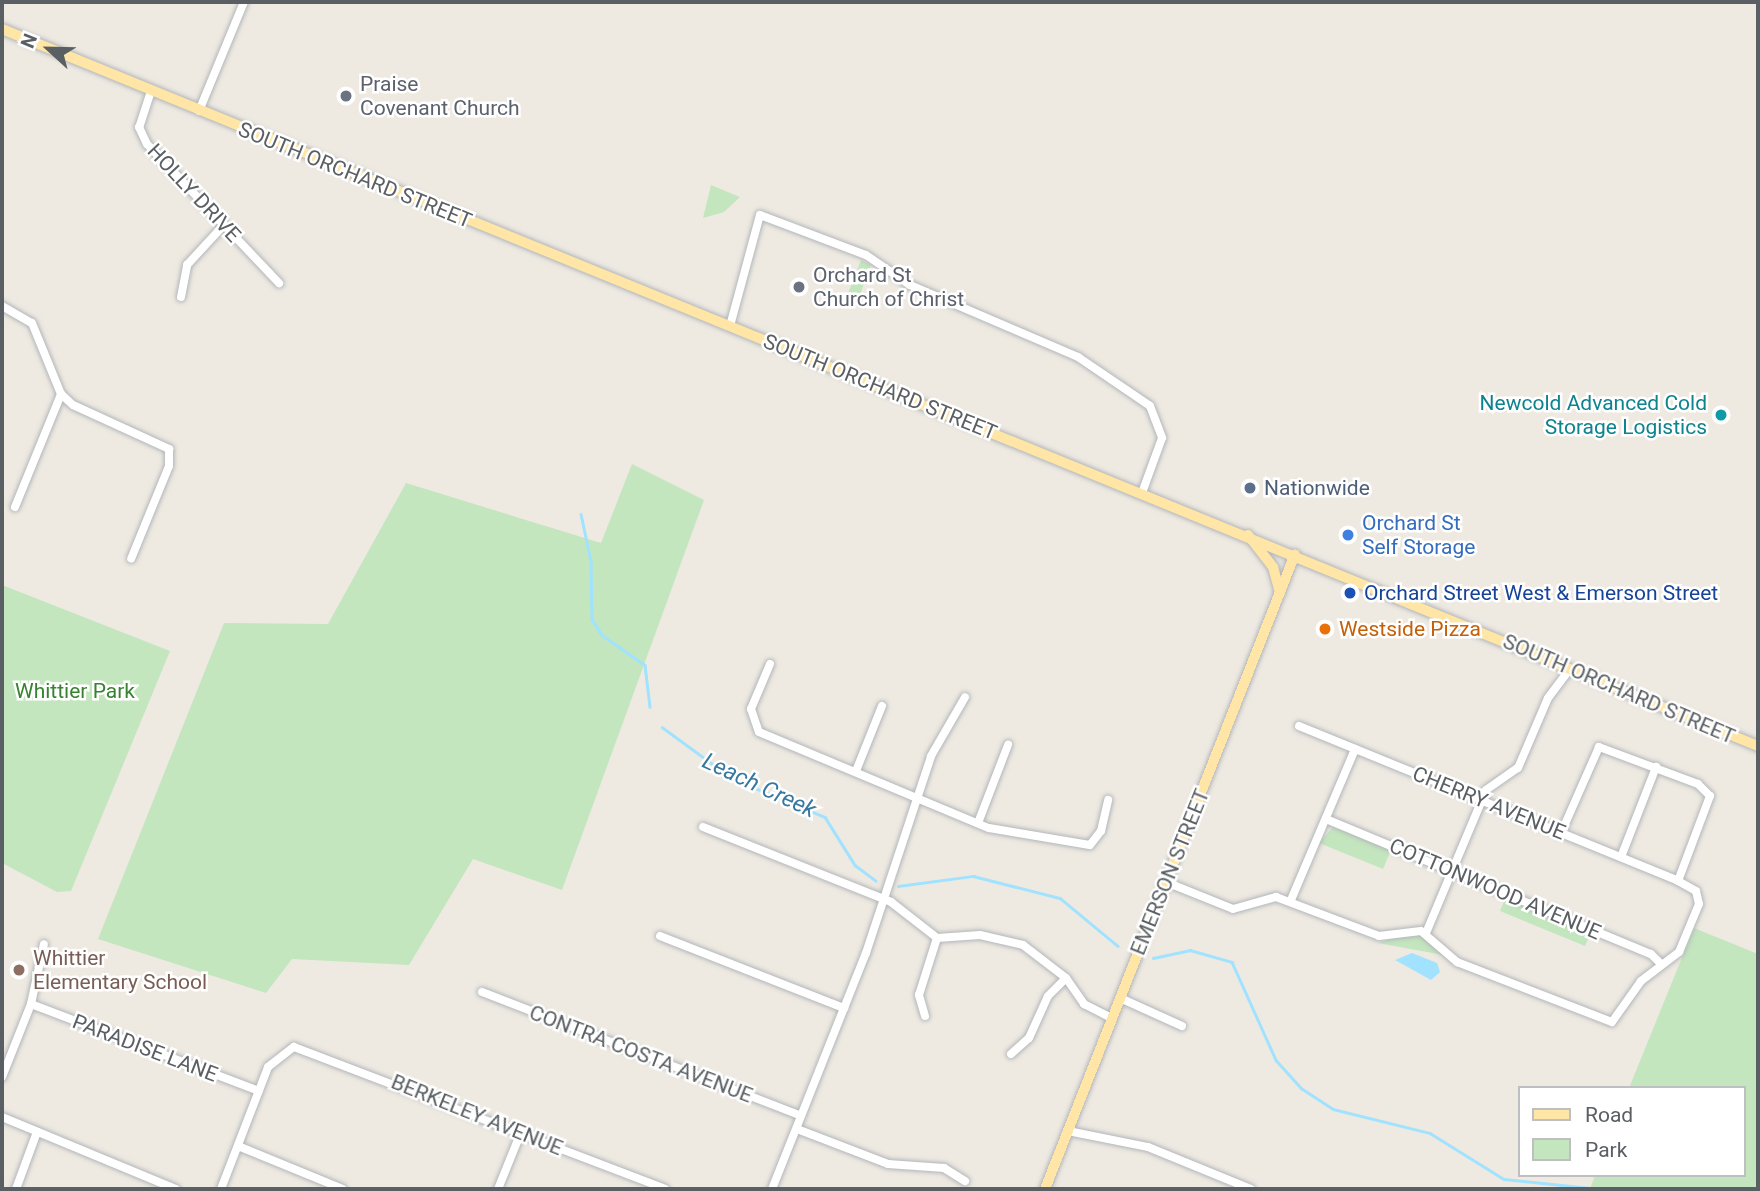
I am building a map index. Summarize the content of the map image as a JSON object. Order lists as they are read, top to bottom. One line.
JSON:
{"streets":{"main road":["SOUTH ORCHARD STREET","EMERSON STREET"],"street":["HOLLY DRIVE","CHERRY AVENUE","COTTONWOOD AVENUE","PARADISE LANE","CONTRA COSTA AVENUE","BERKELEY AVENUE"]},"crossings":[["SOUTH ORCHARD STREET","HOLLY DRIVE"],["SOUTH ORCHARD STREET","EMERSON STREET"],["PARADISE LANE","BERKELEY AVENUE"]],"water":["Leach Creek"],"parks":["Whittier Park"],"places":["Praise Covenant Church","Orchard St Church of Christ","Newcold Advanced Cold Storage Logistics","Nationwide","Orchard St Self Storage","Orchard Street West & Emerson Street","Westside Pizza","Whittier Elementary School"],"legend":["Road","Park"],"north":"left"}
